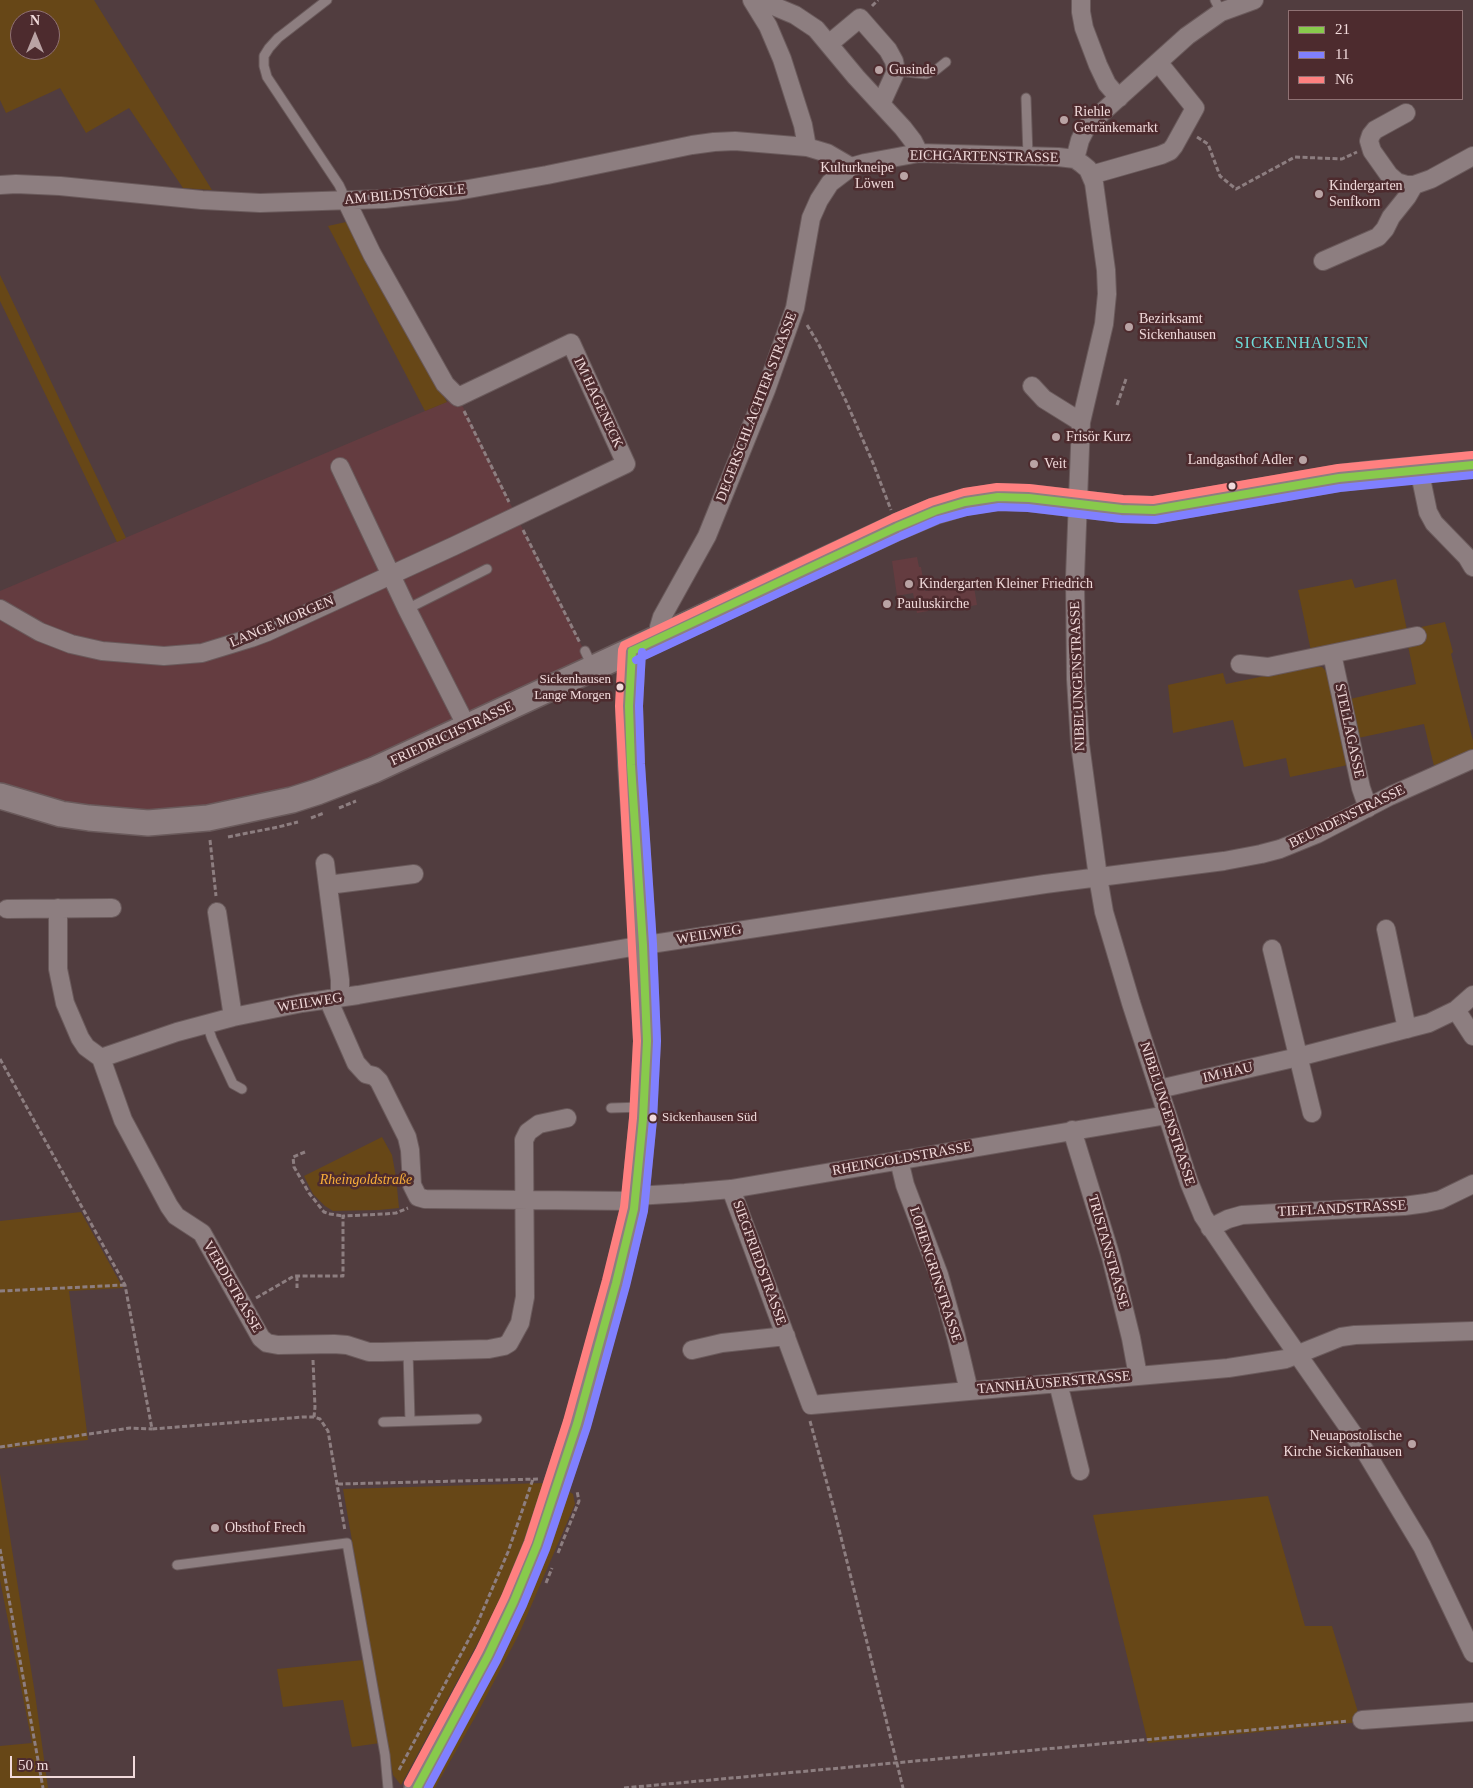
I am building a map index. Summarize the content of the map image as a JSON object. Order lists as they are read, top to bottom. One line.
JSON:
{"streets":{"street":["EICHGARTENSTRASSE","AM BILDSTÖCKLE","IM HAGENECK","DEGERSCHLACHTER STRASSE","LANGE MORGEN","NIBELUNGENSTRASSE","STELLAGASSE","FRIEDRICHSTRASSE","BEUNDENSTRASSE","WEILWEG","IM HAU","RHEINGOLDSTRASSE","TIEFLANDSTRASSE","TRISTANSTRASSE","SIEGFRIEDSTRASSE","LOHENGRINSTRASSE","VERDISTRASSE","TANNHÄUSERSTRASSE"]},"crossings":[["EICHGARTENSTRASSE","AM BILDSTÖCKLE"],["EICHGARTENSTRASSE","DEGERSCHLACHTER STRASSE"],["AM BILDSTÖCKLE","IM HAGENECK"],["AM BILDSTÖCKLE","DEGERSCHLACHTER STRASSE"],["IM HAGENECK","LANGE MORGEN"],["DEGERSCHLACHTER STRASSE","FRIEDRICHSTRASSE"],["NIBELUNGENSTRASSE","FRIEDRICHSTRASSE"],["NIBELUNGENSTRASSE","BEUNDENSTRASSE"],["NIBELUNGENSTRASSE","WEILWEG"],["NIBELUNGENSTRASSE","IM HAU"],["NIBELUNGENSTRASSE","RHEINGOLDSTRASSE"],["NIBELUNGENSTRASSE","TIEFLANDSTRASSE"],["NIBELUNGENSTRASSE","TANNHÄUSERSTRASSE"],["STELLAGASSE","BEUNDENSTRASSE"],["BEUNDENSTRASSE","WEILWEG"],["WEILWEG","VERDISTRASSE"],["RHEINGOLDSTRASSE","TRISTANSTRASSE"],["RHEINGOLDSTRASSE","SIEGFRIEDSTRASSE"],["RHEINGOLDSTRASSE","LOHENGRINSTRASSE"],["RHEINGOLDSTRASSE","VERDISTRASSE"],["TRISTANSTRASSE","TANNHÄUSERSTRASSE"],["SIEGFRIEDSTRASSE","TANNHÄUSERSTRASSE"],["LOHENGRINSTRASSE","TANNHÄUSERSTRASSE"]],"districts":["SICKENHAUSEN"],"parks":["Rheingoldstraße"],"places":["Gusinde","Riehle Getränkemarkt","Kulturkneipe Löwen","Kindergarten Senfkorn","Bezirksamt Sickenhausen","Frisör Kurz","Landgasthof Adler","Veit","Kindergarten Kleiner Friedrich","Pauluskirche","Sickenhausen Lange Morgen","Sickenhausen Süd","Neuapostolische Kirche Sickenhausen","Obsthof Frech"],"lines":["transit line N6","transit line 21","transit line 11"],"legend":["21","11","N6"],"scale_bar":"50 m","north":"top"}
